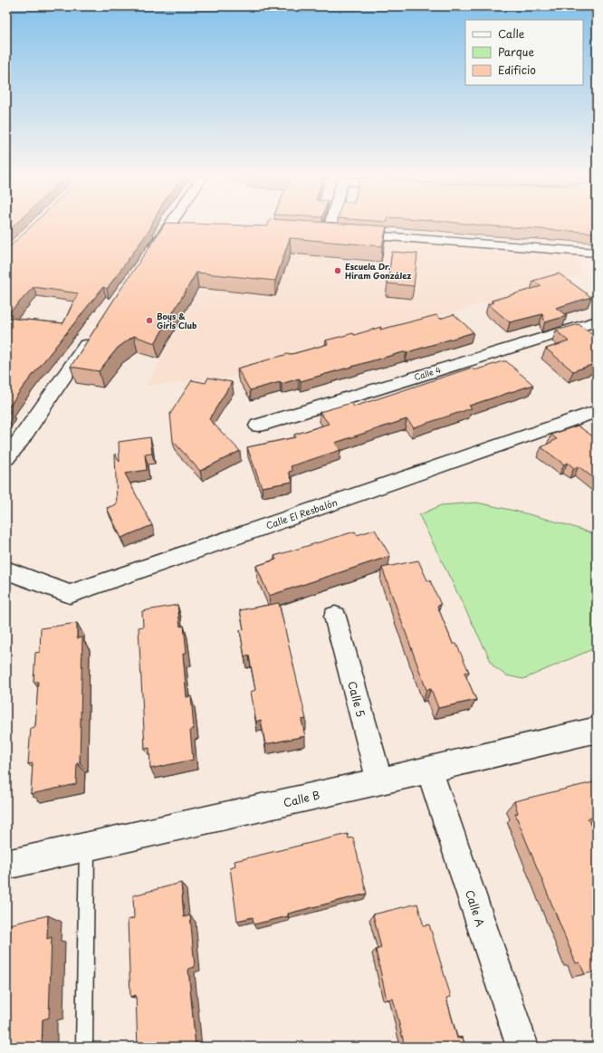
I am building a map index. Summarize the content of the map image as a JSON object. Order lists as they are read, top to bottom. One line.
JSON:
{"streets":{"street":["Calle 4","Calle El Resbalón","Calle 5","Calle B","Calle A"]},"crossings":[["Calle 5","Calle B"],["Calle B","Calle A"]],"places":["Escuela Dr. Hiram González","Boys & Girls Club"],"legend":["Calle","Parque","Edificio"]}
